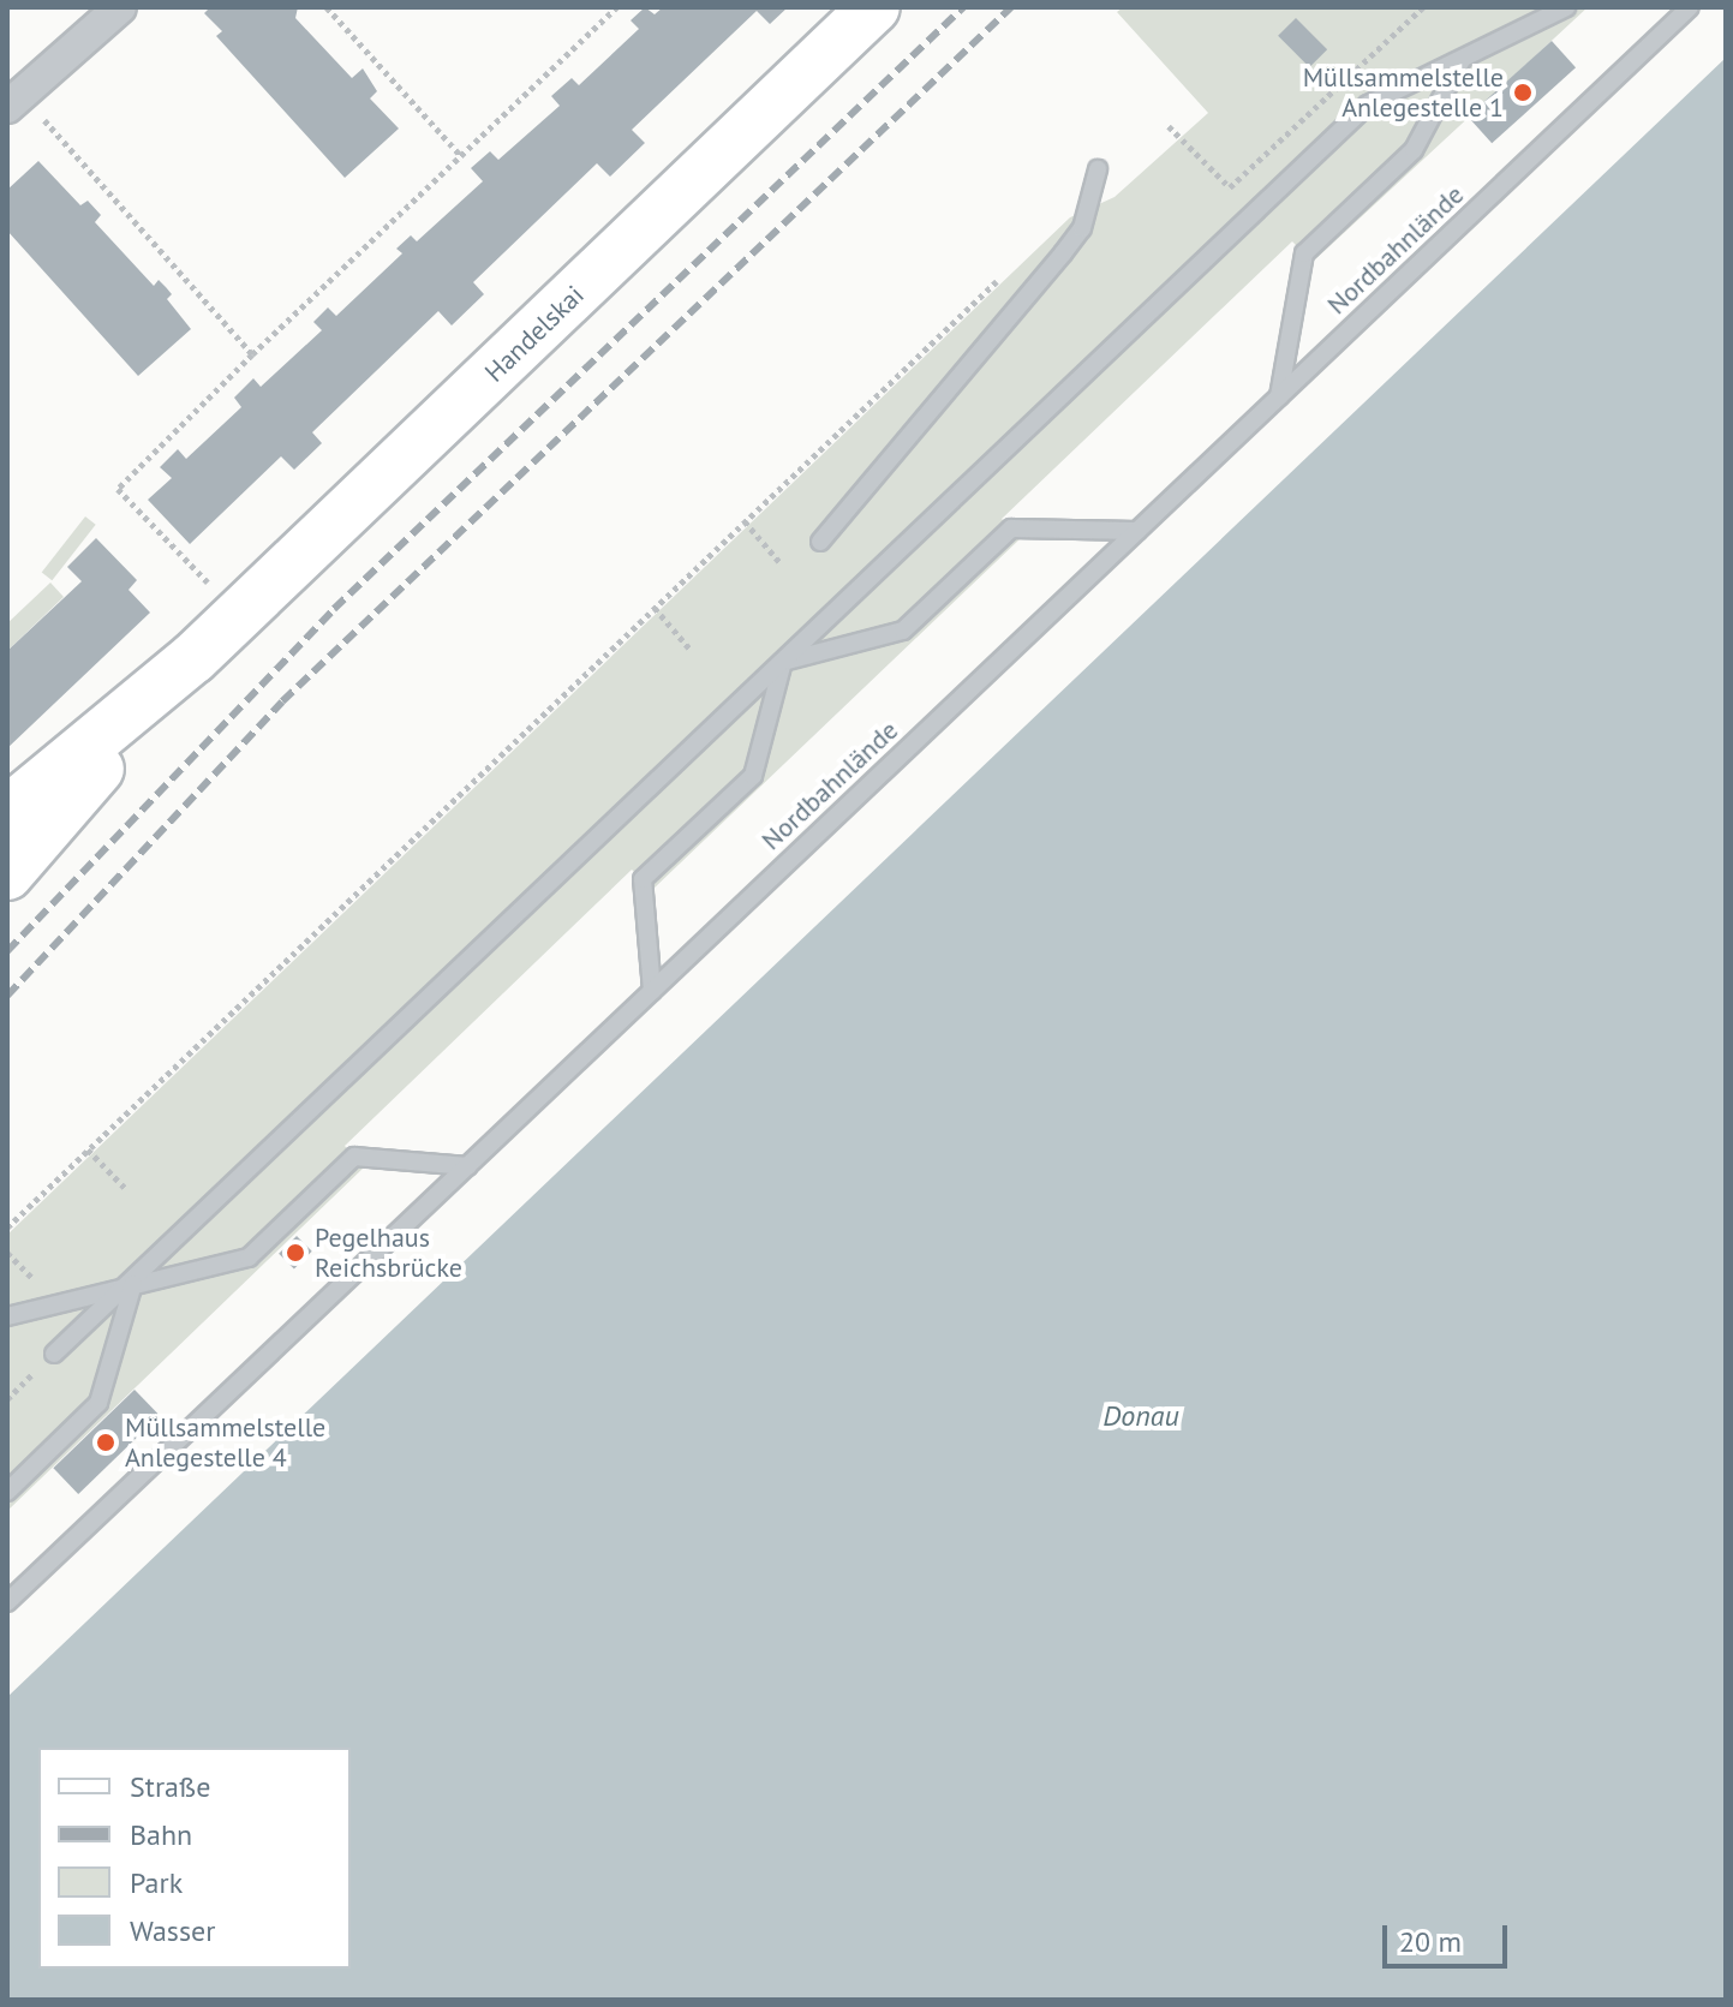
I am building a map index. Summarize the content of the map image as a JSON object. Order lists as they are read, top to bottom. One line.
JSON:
{"streets":{"main road":["Handelskai"],"lane":["Nordbahnlände"]},"water":["Donau"],"places":["Müllsammelstelle Anlegestelle 1","Pegelhaus Reichsbrücke","Müllsammelstelle Anlegestelle 4"],"legend":["Straße","Bahn","Park","Wasser"],"scale_bar":"20 m"}
